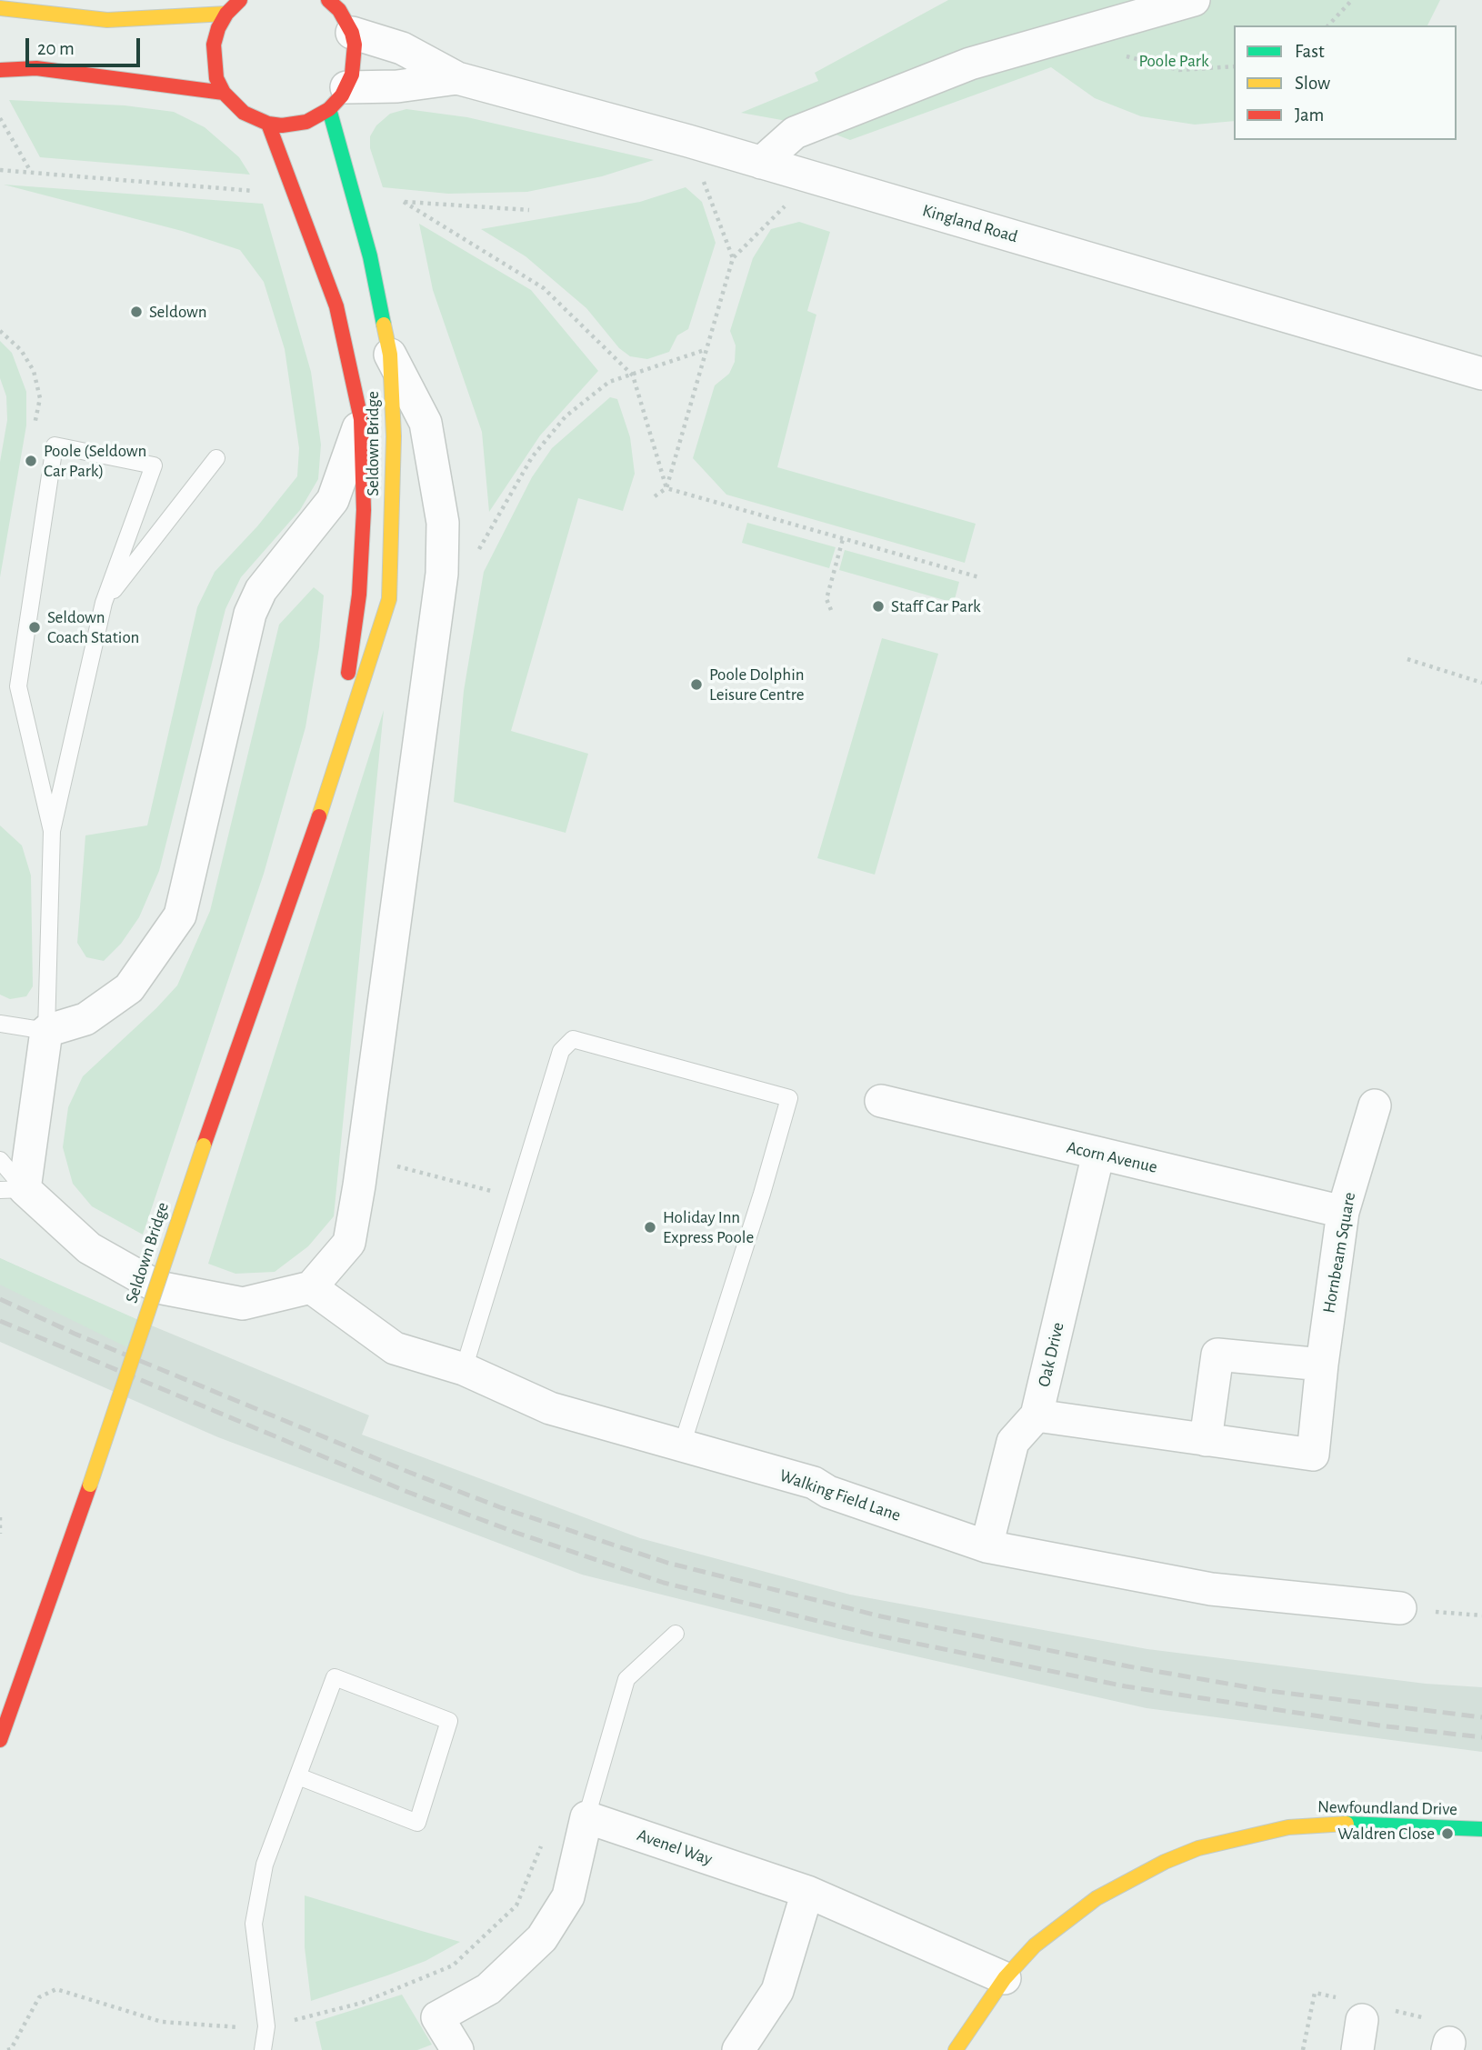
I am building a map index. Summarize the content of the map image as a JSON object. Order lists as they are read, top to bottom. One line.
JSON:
{"streets":{"street":["Kingland Road","Seldown Bridge","Acorn Avenue","Hornbeam Square","Oak Drive","Walking Field Lane","Newfoundland Drive","Avenel Way"]},"crossings":[["Kingland Road","Seldown Bridge"],["Acorn Avenue","Hornbeam Square"],["Acorn Avenue","Oak Drive"],["Hornbeam Square","Oak Drive"],["Oak Drive","Walking Field Lane"],["Newfoundland Drive","Avenel Way"]],"parks":["Poole Park"],"places":["Seldown","Poole (Seldown Car Park)","Staff Car Park","Seldown Coach Station","Poole Dolphin Leisure Centre","Holiday Inn Express Poole","Waldren Close"],"legend":["Fast","Slow","Jam"],"scale_bar":"20 m"}
